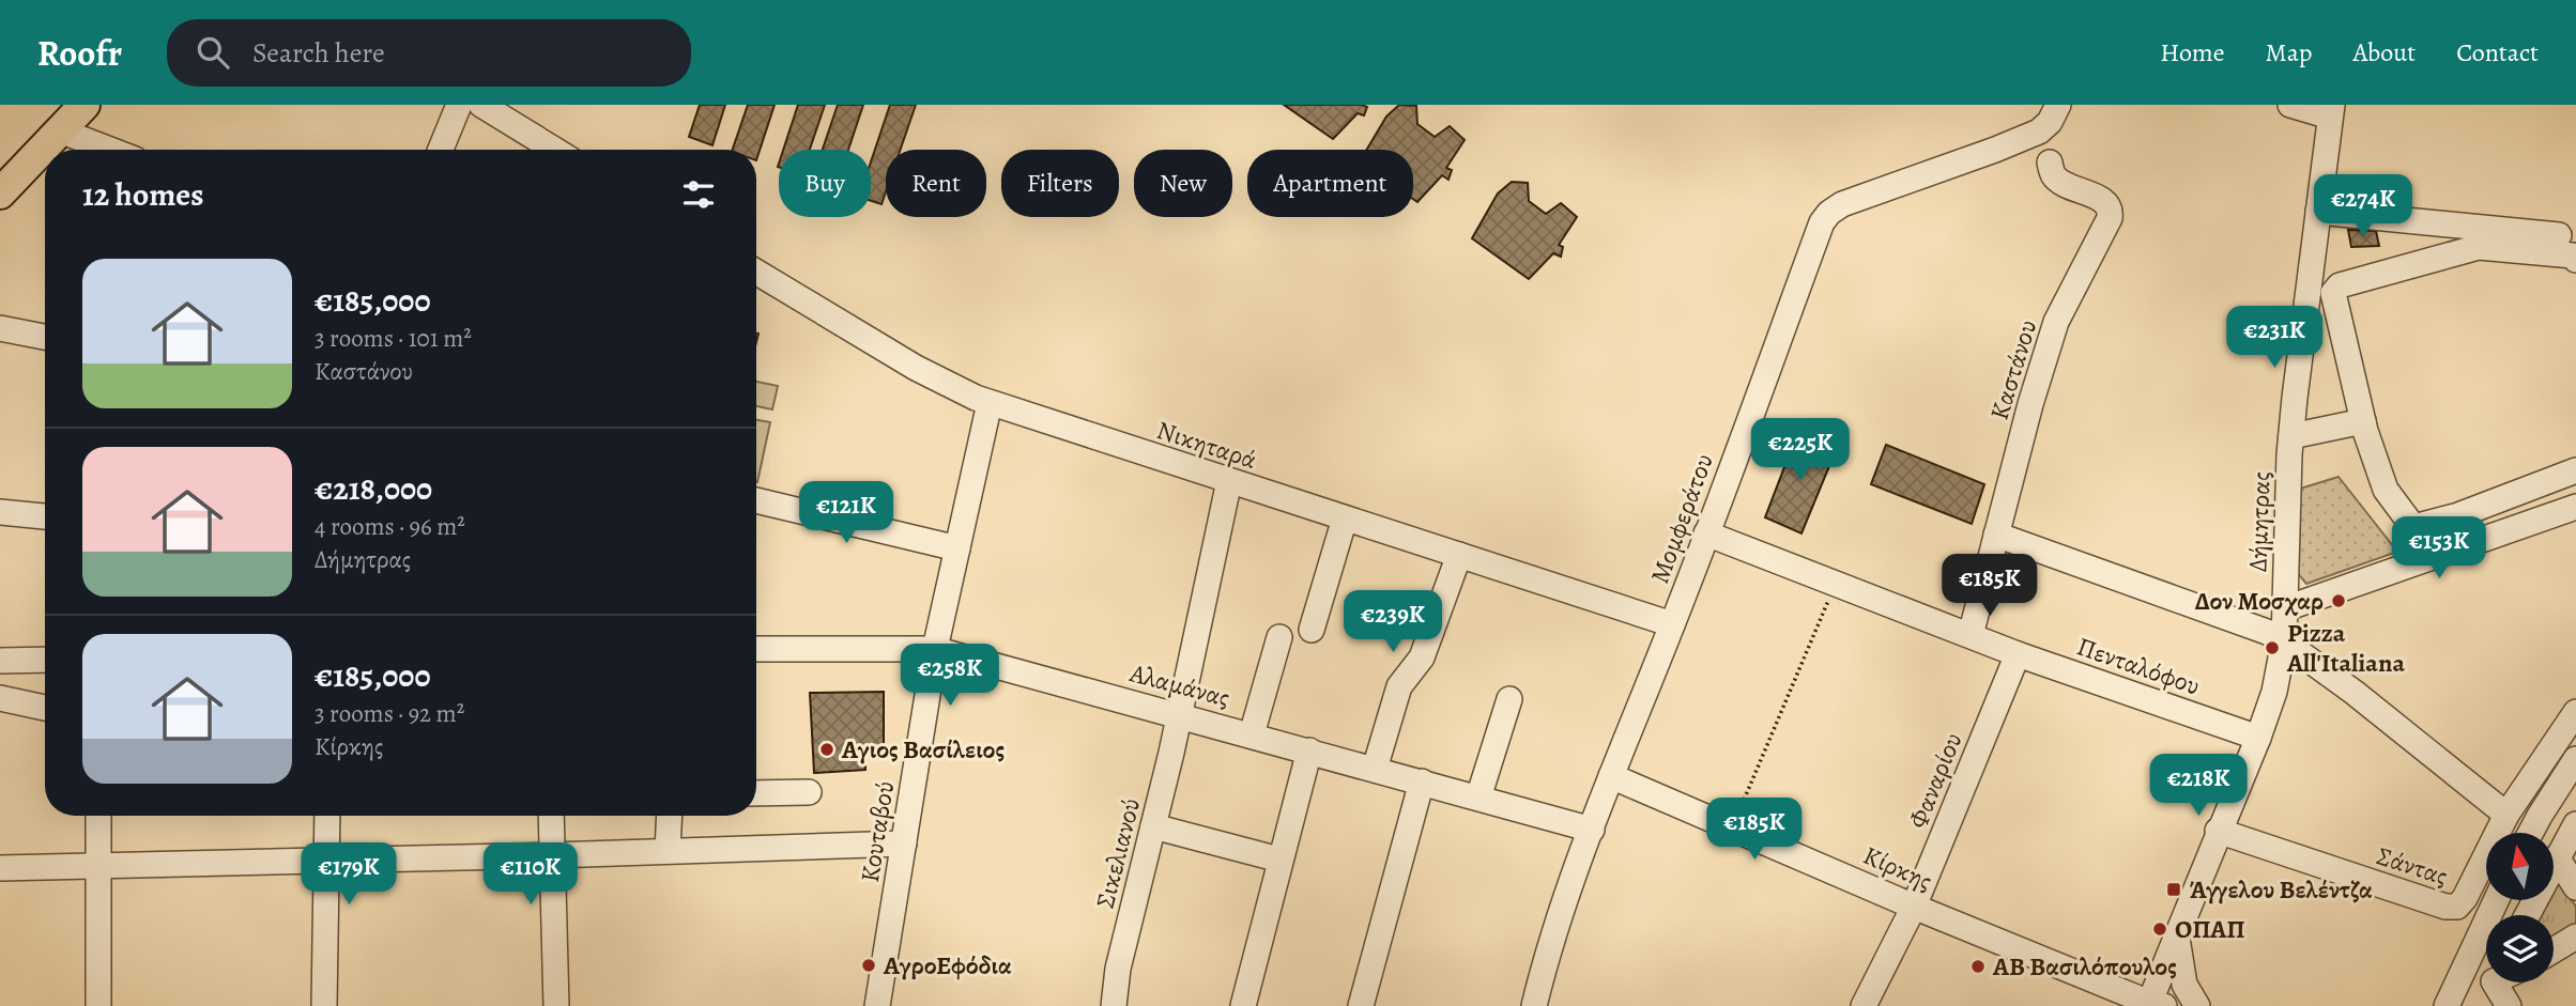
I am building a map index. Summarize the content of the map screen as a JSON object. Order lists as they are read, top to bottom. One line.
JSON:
{"streets":{"street":["Καστάνου","Νικηταρά","Μομφεράτου","Δήμητρας","Πενταλόφου","Αλαμάνας","Φαναρίου","Κουταβού","Σικελιανού","Σάντας","Κίρκης"]},"crossings":[["Καστάνου","Πενταλόφου"],["Νικηταρά","Μομφεράτου"],["Νικηταρά","Κουταβού"],["Νικηταρά","Σικελιανού"],["Μομφεράτου","Πενταλόφου"],["Μομφεράτου","Αλαμάνας"],["Μομφεράτου","Κίρκης"],["Δήμητρας","Πενταλόφου"],["Δήμητρας","Σάντας"],["Δήμητρας","Κίρκης"],["Πενταλόφου","Φαναρίου"],["Αλαμάνας","Κουταβού"],["Αλαμάνας","Σικελιανού"],["Φαναρίου","Κίρκης"]],"places":{"other":["Δον Μοσχαρ","Pizza All'Italiana","Αγιος Βασίλειος","ΟΠΑΠ","ΑγροΕφόδια","ΑΒ Βασιλόπουλος"],"transit":["Άγγελου Βελέντζα"]},"north":"top","page":{"header":"Roofr","search":"Search here","nav":["Home","Map","About","Contact"],"chip":["Buy","Rent","Filters","New","Apartment"],"heading":"12 homes","price":["€274K","€231K","€225K","€121K","€153K","€185K","€239K","€258K","€218K","€185K","€179K","€110K"],"list":[{"name":"€185,000","note":"3 rooms · 101 m² · Καστάνου"},{"name":"€218,000","note":"4 rooms · 96 m² · Δήμητρας"},{"name":"€185,000","note":"3 rooms · 92 m² · Κίρκης"}]}}
